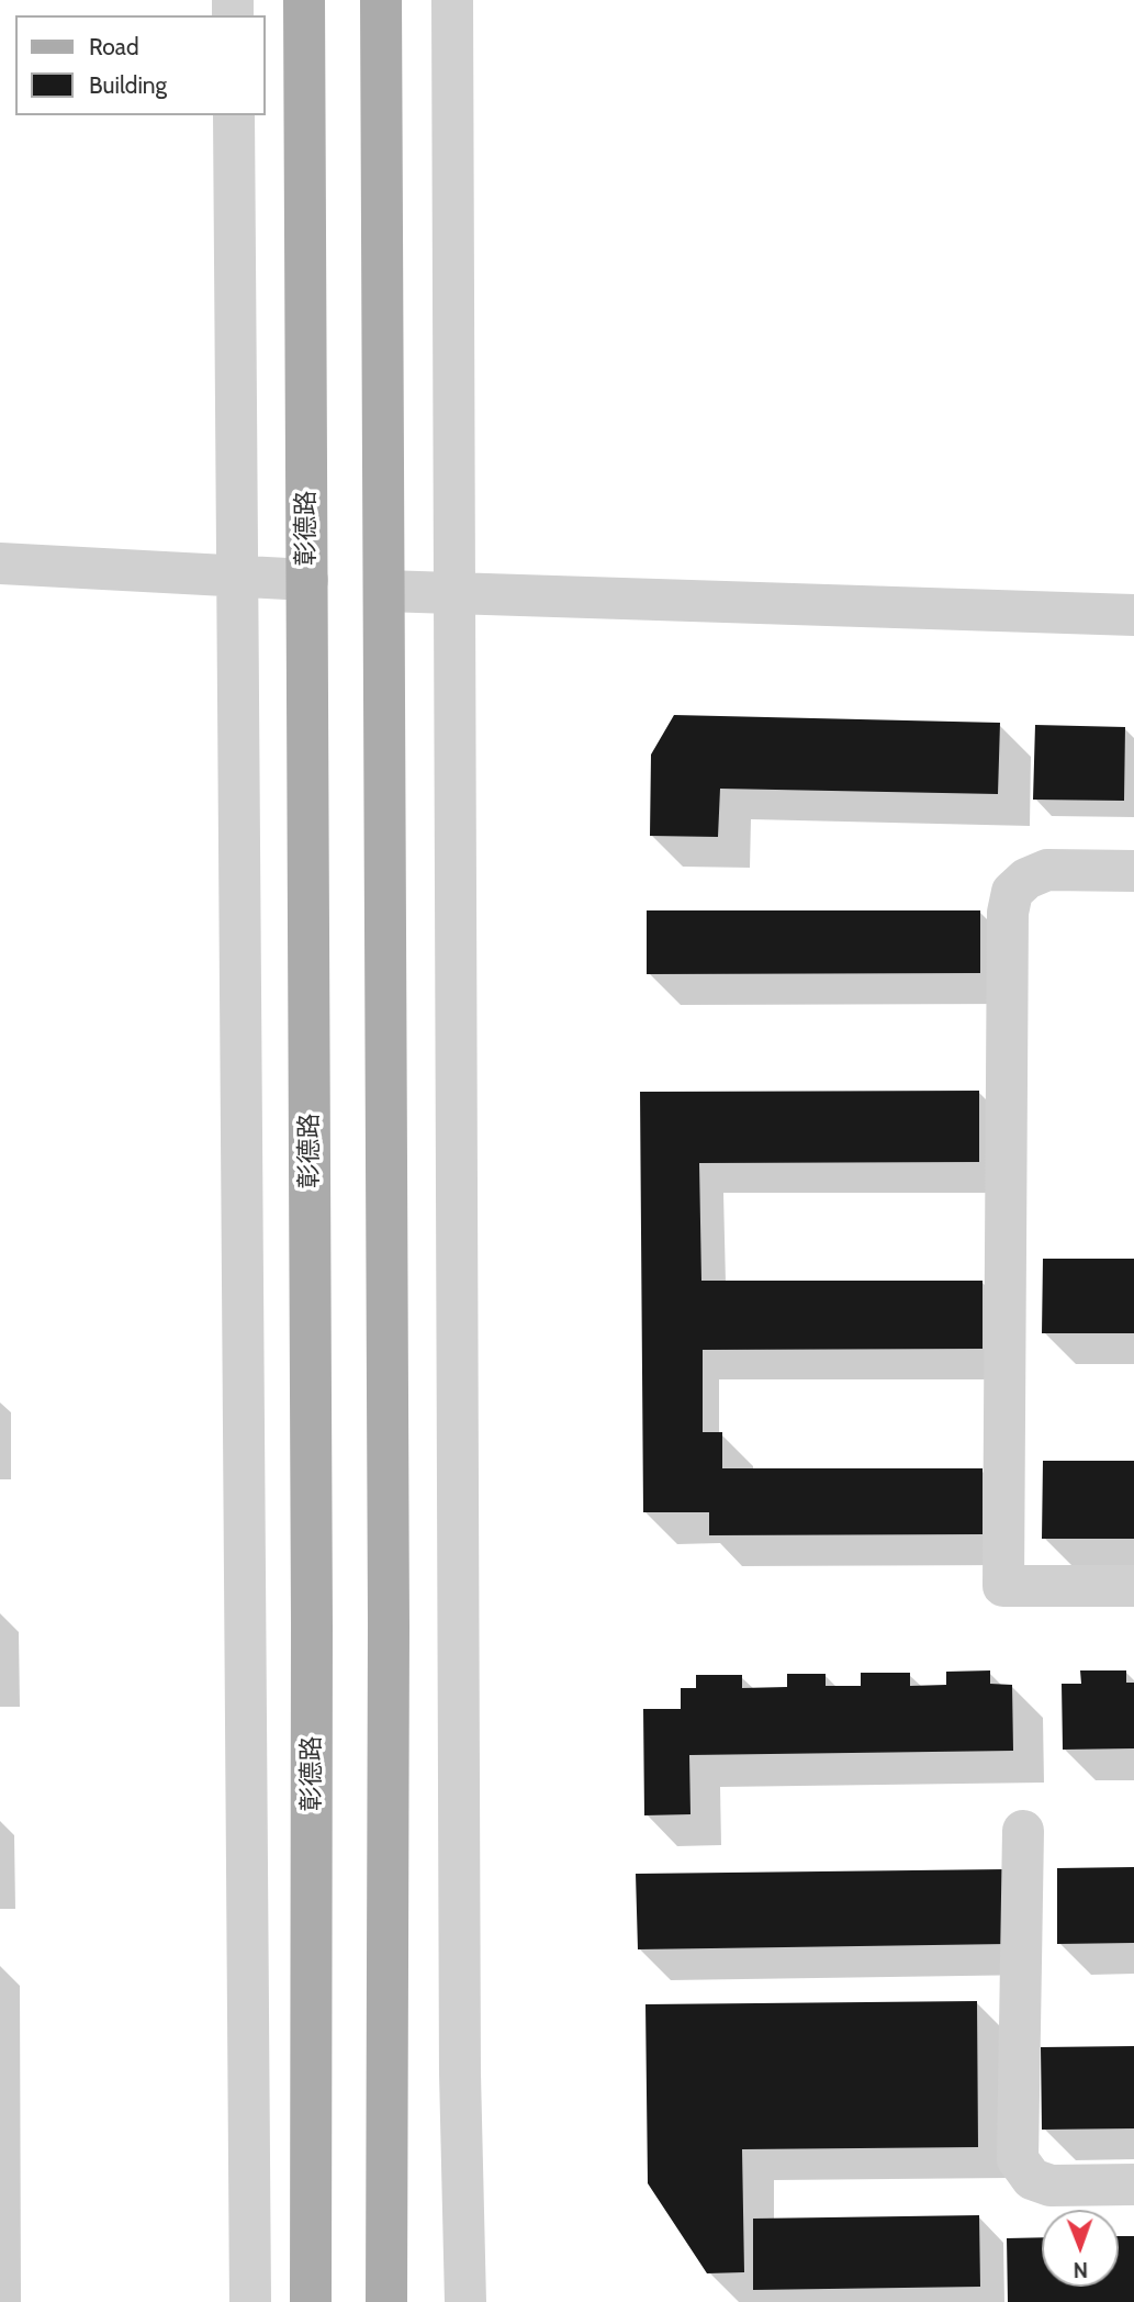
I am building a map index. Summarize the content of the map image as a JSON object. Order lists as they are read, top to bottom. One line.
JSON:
{"streets":{"main road":["彰德路"]},"legend":["Road","Building"],"north":"bottom"}
